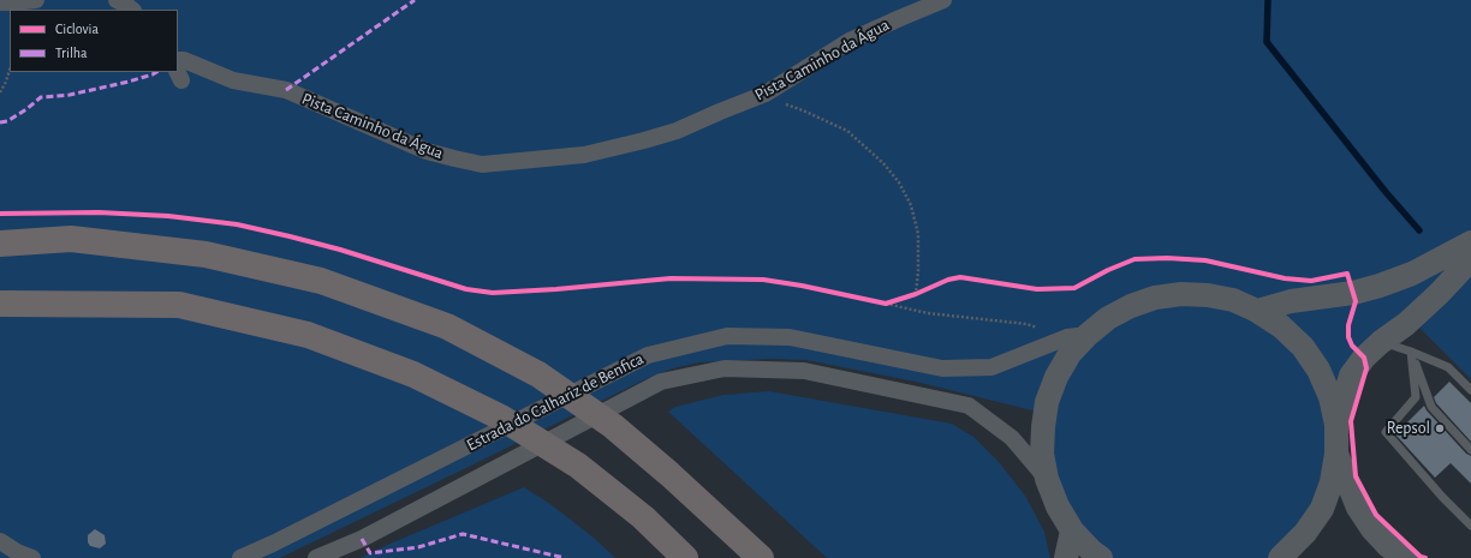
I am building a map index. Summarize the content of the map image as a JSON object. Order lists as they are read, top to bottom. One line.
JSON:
{"streets":{"street":["Pista Caminho da Água","Estrada do Calhariz de Benfica"]},"places":["Repsol"],"legend":["Ciclovia","Trilha"]}
